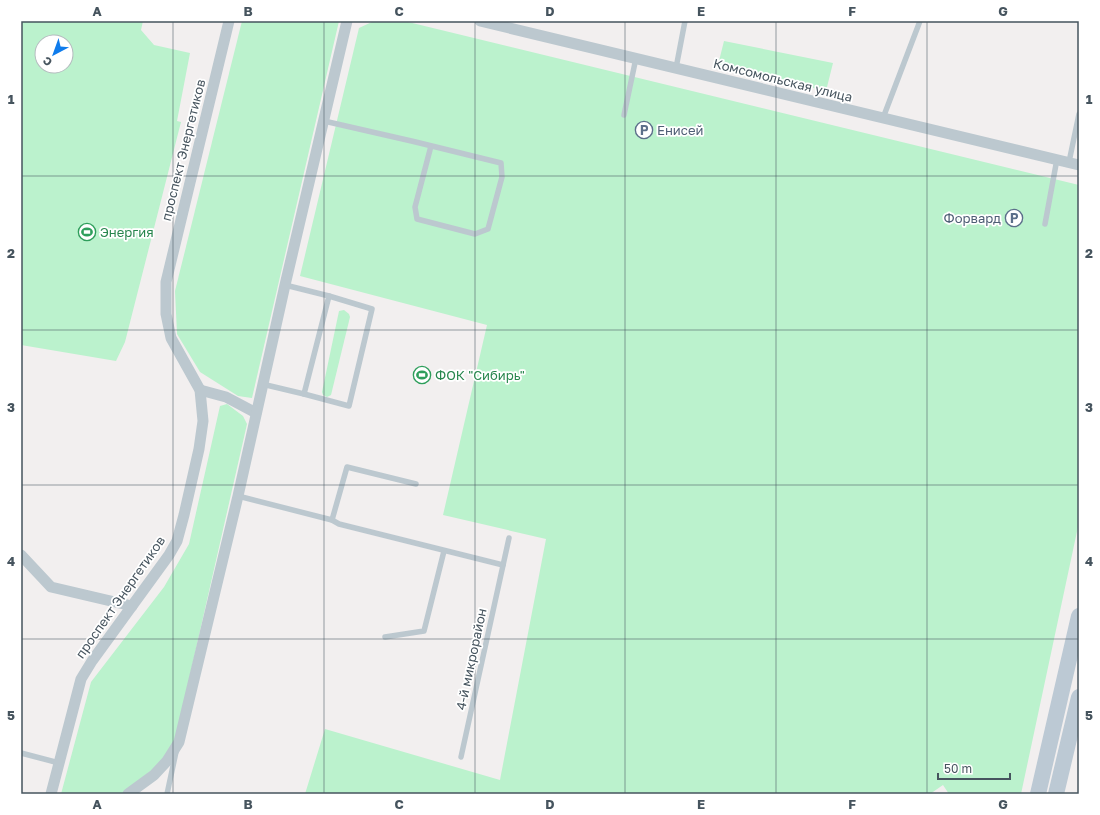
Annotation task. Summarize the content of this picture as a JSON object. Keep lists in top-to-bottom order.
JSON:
{
  "streets": {
    "street": ["Комсомольская улица", "проспект Энергетиков"],
    "lane": ["4-й микрорайон"]
  },
  "places": {
    "parking": ["Енисей", "Форвард"],
    "sports": ["Энергия", "ФОК \"Сибирь\""]
  },
  "scale_bar": "50 m",
  "north": "bottom left",
  "grid": {
    "columns": [
      "A",
      "B",
      "C",
      "D",
      "E",
      "F",
      "G"
    ],
    "rows": [
      "1",
      "2",
      "3",
      "4",
      "5"
    ]
  }
}
